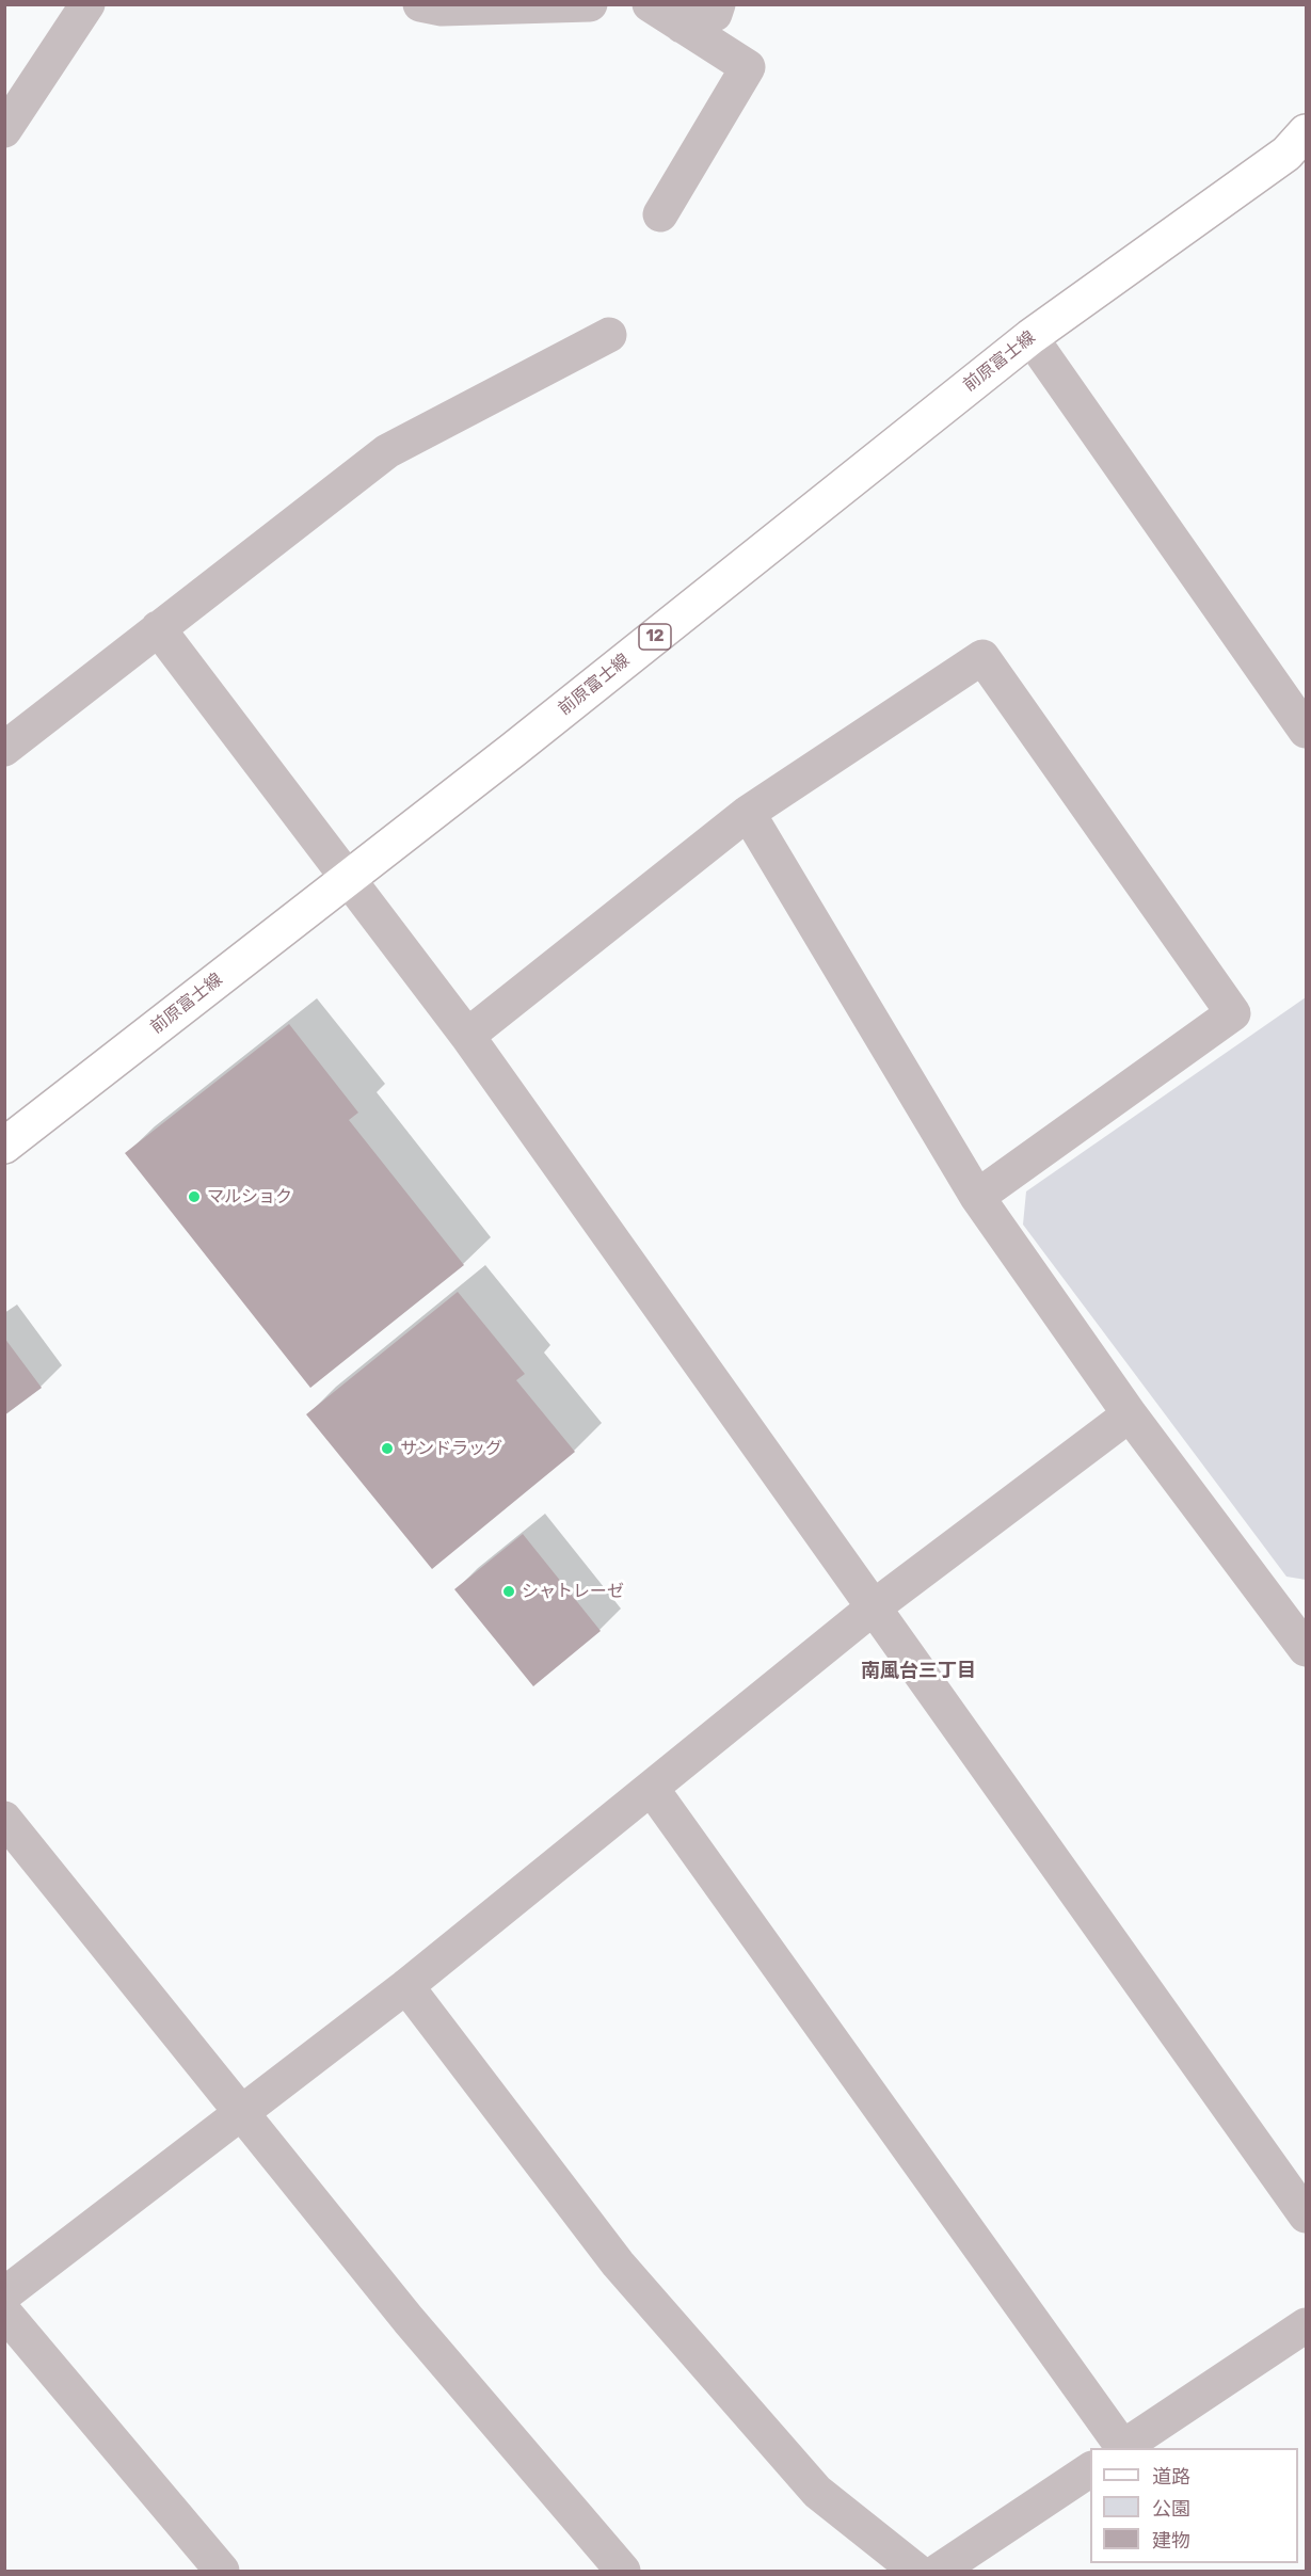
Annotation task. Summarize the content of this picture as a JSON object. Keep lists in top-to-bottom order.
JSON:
{
  "streets": {
    "main road": ["前原富士線", "12"]
  },
  "districts": ["南風台三丁目"],
  "places": ["マルショク", "サンドラッグ", "シャトレーゼ"],
  "legend": ["道路", "公園", "建物"]
}
